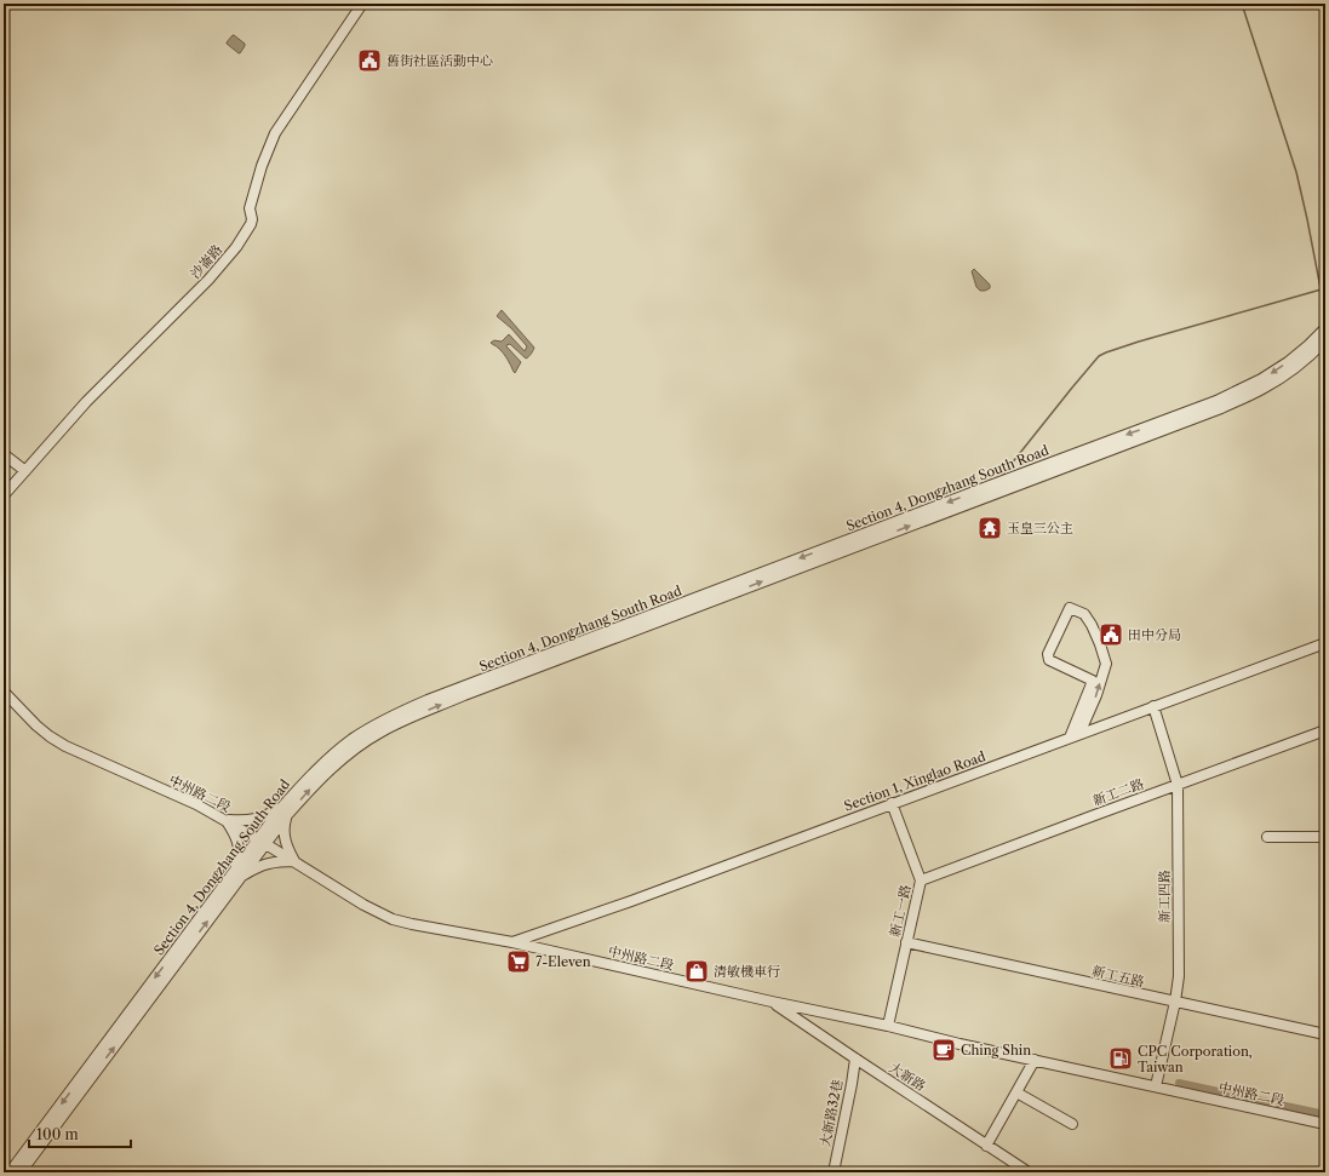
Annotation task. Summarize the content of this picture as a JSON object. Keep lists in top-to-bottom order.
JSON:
{
  "streets": {
    "street": [
      "沙崙路",
      "Section 4, Dongzhang South Road",
      "Section 1, Xinglao Road",
      "新工二路",
      "中州路二段",
      "新工四路",
      "新工一路",
      "新工五路",
      "大新路",
      "大新路32巷"
    ]
  },
  "crossings": [
    ["Section 4, Dongzhang South Road", "中州路二段"],
    ["Section 1, Xinglao Road", "中州路二段"],
    ["Section 1, Xinglao Road", "新工四路"],
    ["Section 1, Xinglao Road", "新工一路"],
    ["新工二路", "新工四路"],
    ["新工二路", "新工一路"],
    ["中州路二段", "新工四路"],
    ["中州路二段", "新工一路"],
    ["中州路二段", "大新路"],
    ["新工四路", "新工五路"],
    ["新工一路", "新工五路"],
    ["大新路", "大新路32巷"]
  ],
  "places": {
    "public building": ["舊街社區活動中心", "田中分局"],
    "temple": ["玉皇三公主"],
    "supermarket": ["7-Eleven"],
    "shop": ["清敏機車行"],
    "cafe": ["Ching Shin"],
    "fuel station": ["CPC Corporation, Taiwan"]
  },
  "scale_bar": "100 m"
}
